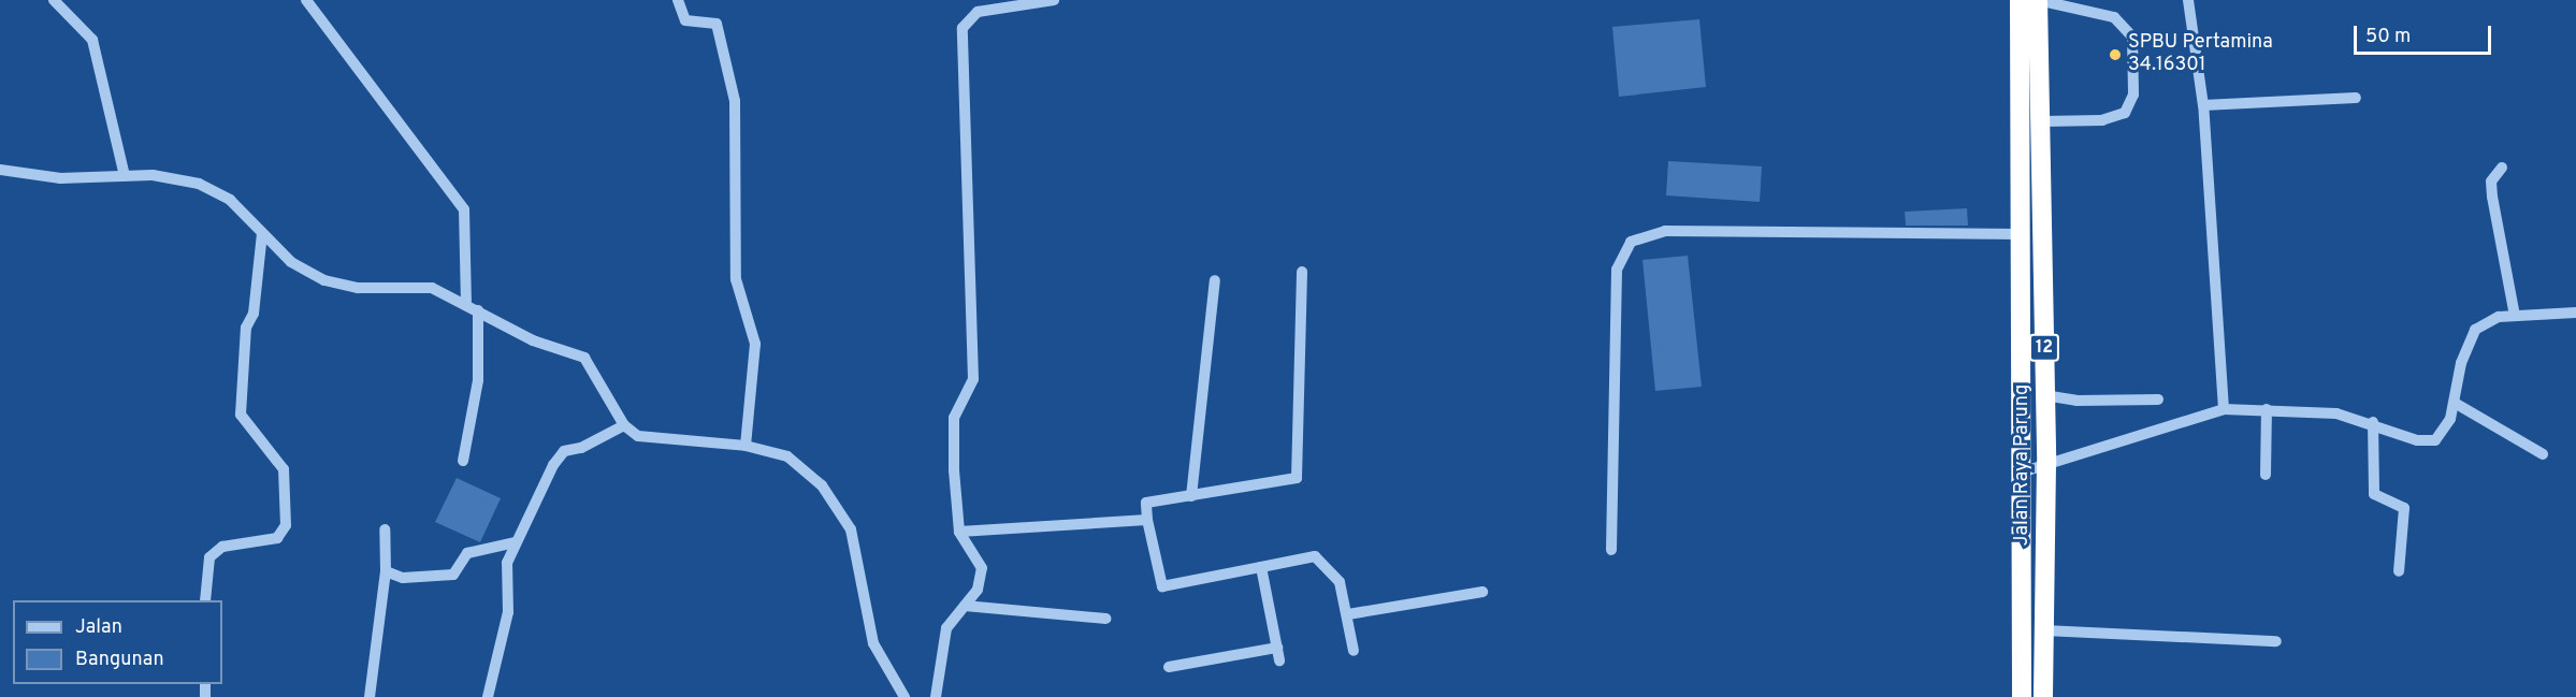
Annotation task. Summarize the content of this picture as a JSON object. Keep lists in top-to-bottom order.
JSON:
{
  "streets": {
    "highway": ["12", "Jalan Raya Parung"]
  },
  "places": ["SPBU Pertamina 34.16301"],
  "legend": ["Jalan", "Bangunan"],
  "scale_bar": "50 m"
}
